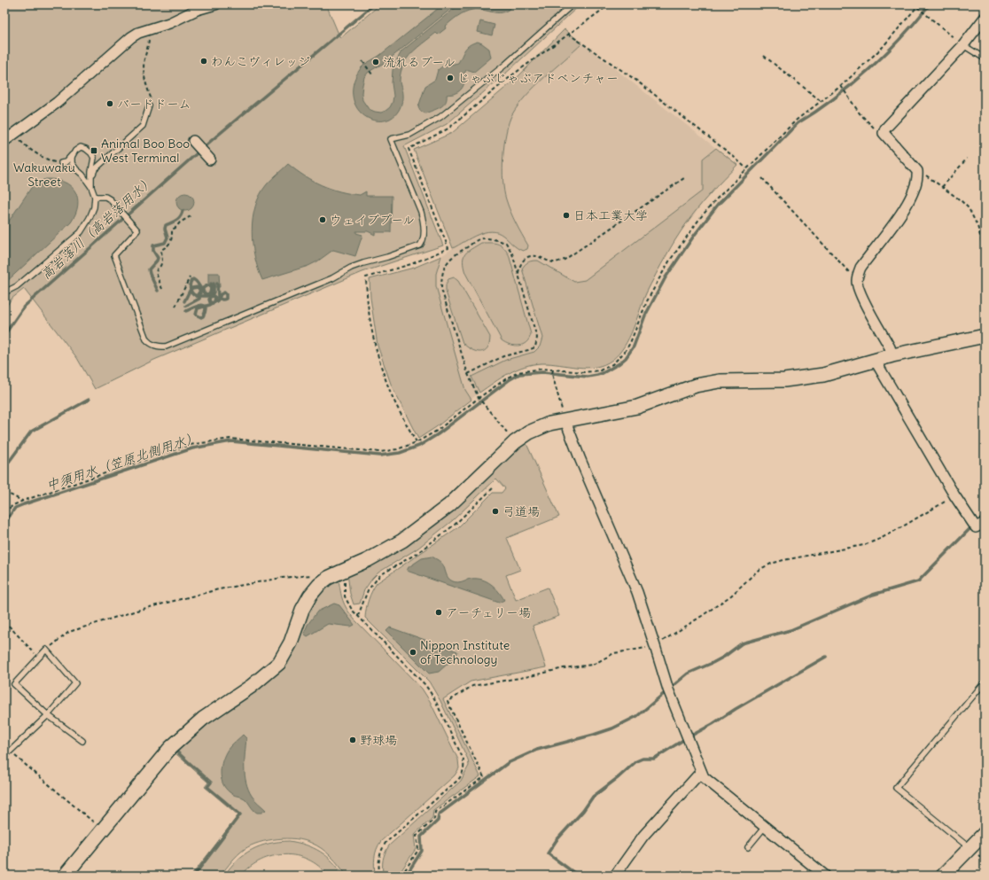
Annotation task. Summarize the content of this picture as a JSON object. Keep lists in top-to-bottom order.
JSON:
{
  "water": ["高岩落川（高岩落用水）", "中須用水（笠原北側用水）"],
  "parks": ["Wakuwaku Street"],
  "places": {
    "other": [
      "わんこヴィレッジ",
      "流れるプール",
      "じゃぶじゃぶアドベンチャー",
      "バードドーム",
      "日本工業大学",
      "ウェイブプール",
      "弓道場",
      "アーチェリー場",
      "Nippon Institute of Technology",
      "野球場"
    ],
    "transit": ["Animal Boo Boo West Terminal"]
  }
}
